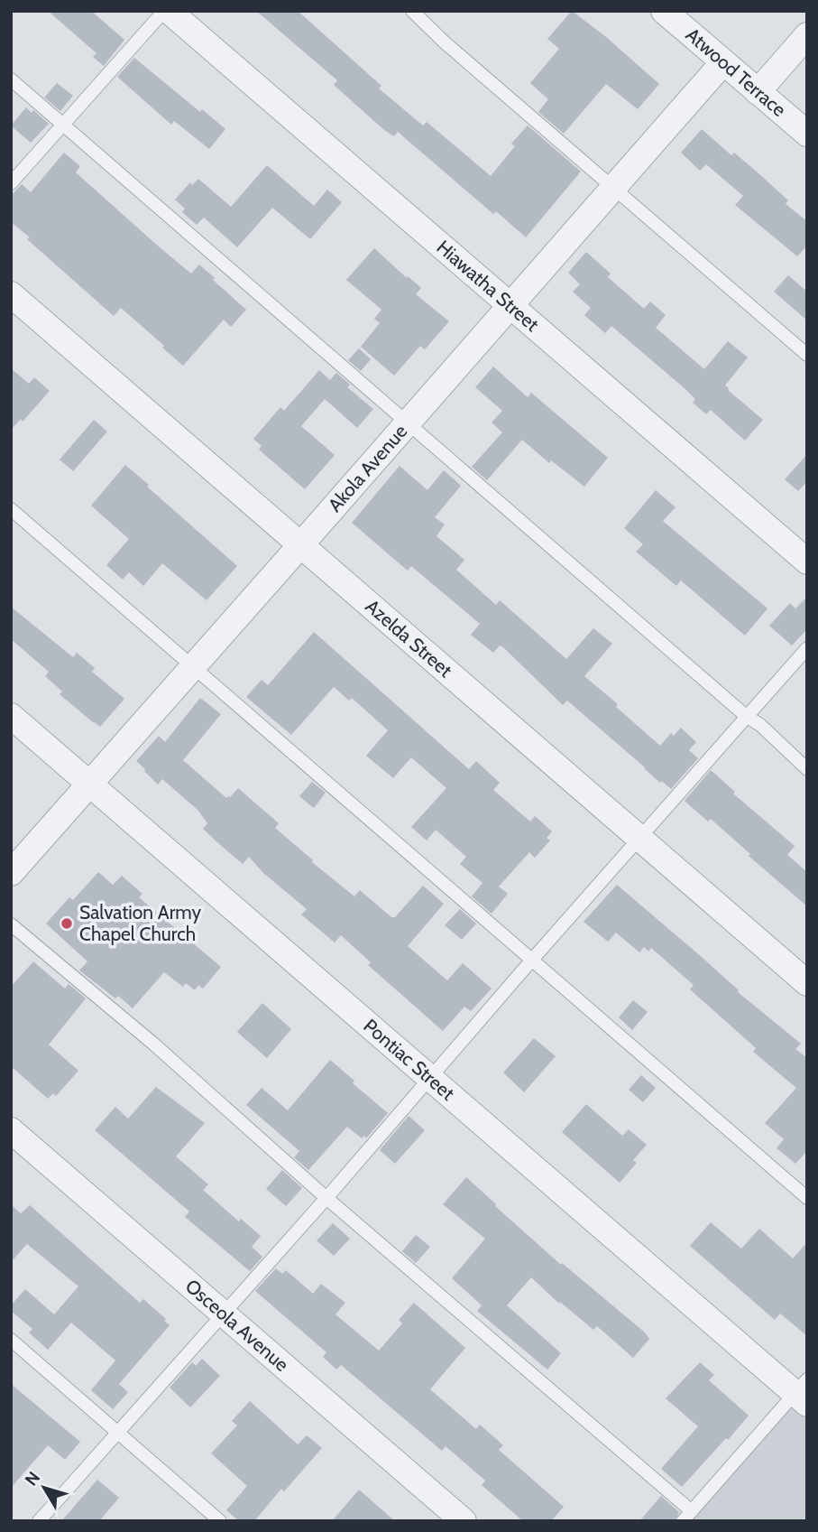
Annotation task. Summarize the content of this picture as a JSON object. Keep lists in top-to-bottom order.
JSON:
{
  "streets": {
    "street": [
      "Atwood Terrace",
      "Hiawatha Street",
      "Akola Avenue",
      "Azelda Street",
      "Pontiac Street",
      "Osceola Avenue"
    ]
  },
  "crossings": [
    ["Atwood Terrace", "Akola Avenue"],
    ["Hiawatha Street", "Akola Avenue"],
    ["Akola Avenue", "Azelda Street"],
    ["Akola Avenue", "Pontiac Street"]
  ],
  "places": ["Salvation Army Chapel Church"],
  "north": "top left"
}
